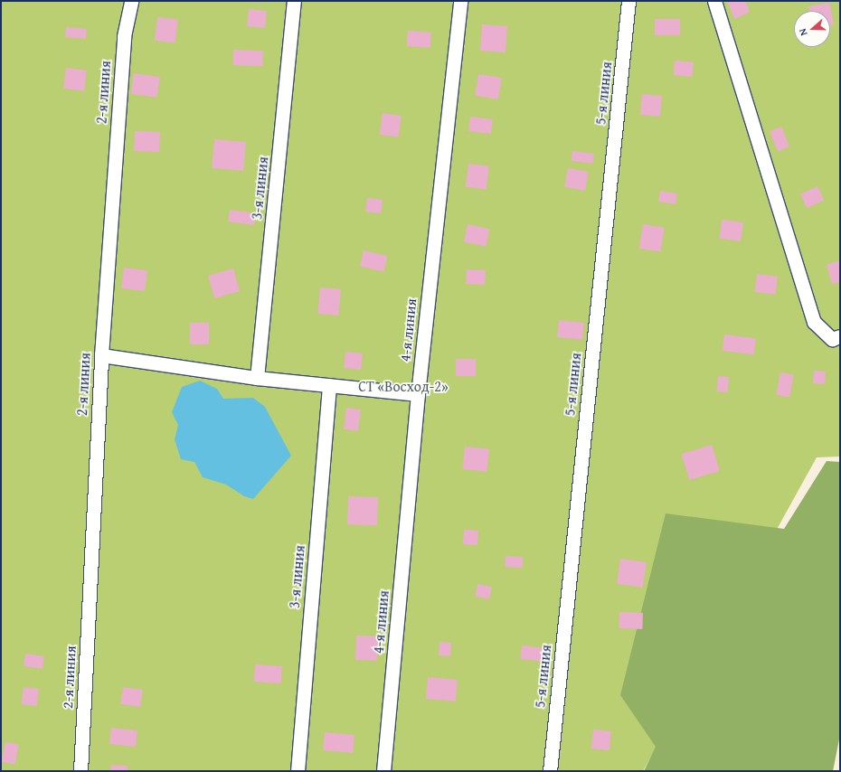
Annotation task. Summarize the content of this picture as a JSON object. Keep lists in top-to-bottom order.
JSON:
{
  "streets": {
    "street": [
      "2-я линия",
      "5-я линия",
      "3-я линия",
      "4-я линия"
    ]
  },
  "parks": ["СТ «Восход-2»"],
  "north": "left"
}
